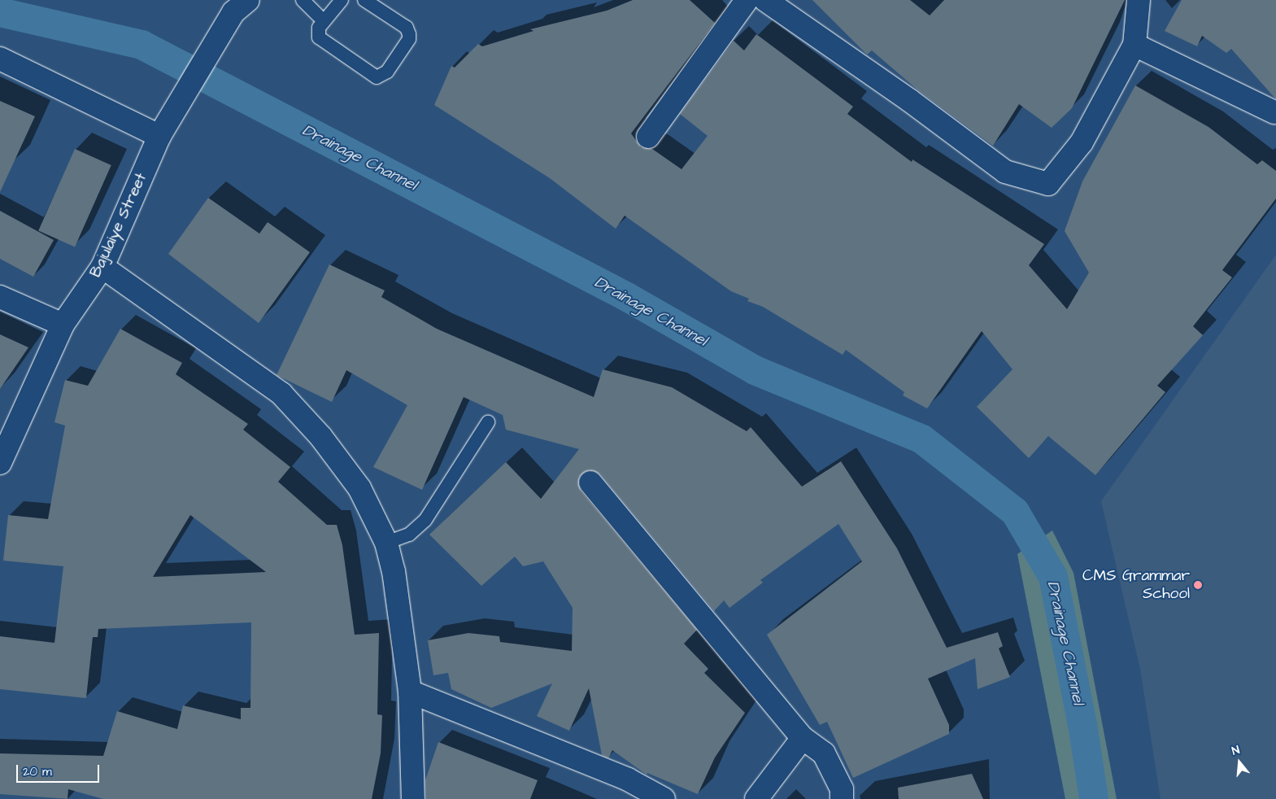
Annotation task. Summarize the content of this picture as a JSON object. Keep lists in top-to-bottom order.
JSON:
{
  "streets": {
    "street": ["Bajulaiye Street"]
  },
  "water": ["Drainage Channel"],
  "places": ["CMS Grammar School"],
  "scale_bar": "20 m",
  "north": "top"
}
